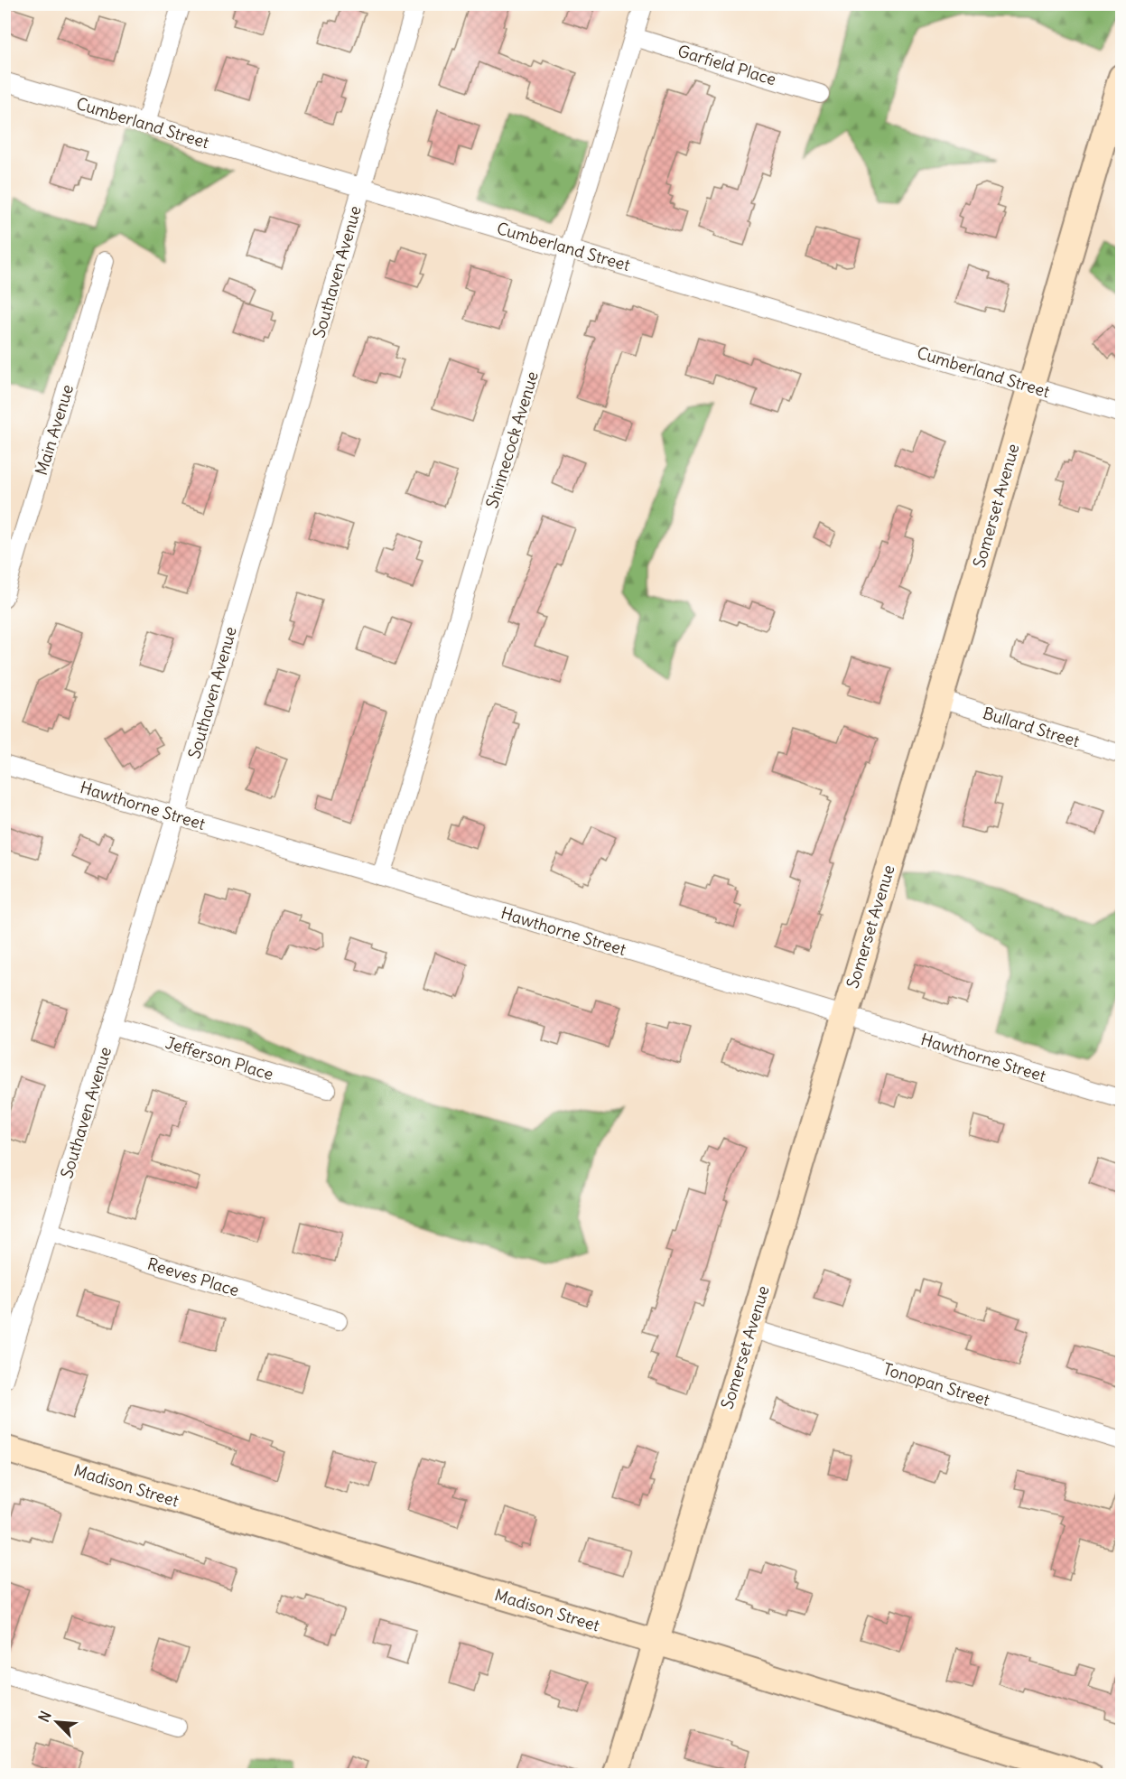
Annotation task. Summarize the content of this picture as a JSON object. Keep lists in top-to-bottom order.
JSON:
{
  "streets": {
    "street": [
      "Garfield Place",
      "Cumberland Street",
      "Southaven Avenue",
      "Main Avenue",
      "Shinnecock Avenue",
      "Somerset Avenue",
      "Bullard Street",
      "Hawthorne Street",
      "Jefferson Place",
      "Reeves Place",
      "Tonopan Street",
      "Madison Street"
    ]
  },
  "crossings": [
    ["Garfield Place", "Shinnecock Avenue"],
    ["Cumberland Street", "Southaven Avenue"],
    ["Cumberland Street", "Shinnecock Avenue"],
    ["Cumberland Street", "Somerset Avenue"],
    ["Southaven Avenue", "Hawthorne Street"],
    ["Southaven Avenue", "Jefferson Place"],
    ["Southaven Avenue", "Reeves Place"],
    ["Shinnecock Avenue", "Hawthorne Street"],
    ["Somerset Avenue", "Bullard Street"],
    ["Somerset Avenue", "Hawthorne Street"],
    ["Somerset Avenue", "Tonopan Street"],
    ["Somerset Avenue", "Madison Street"]
  ],
  "north": "top left"
}
